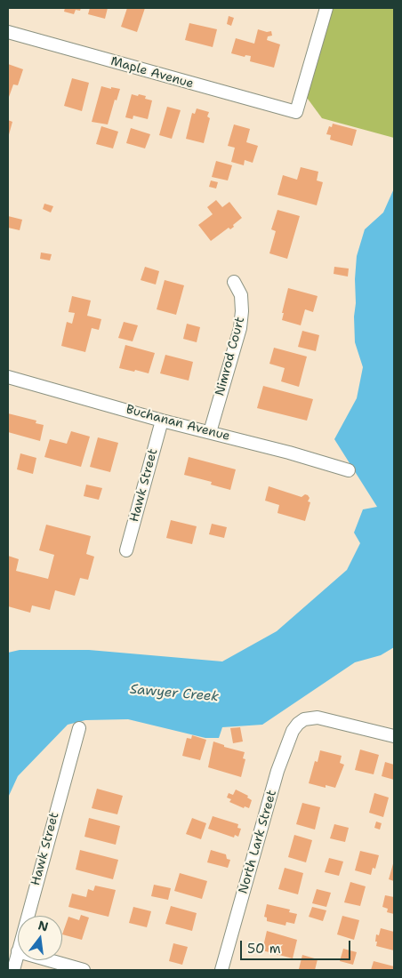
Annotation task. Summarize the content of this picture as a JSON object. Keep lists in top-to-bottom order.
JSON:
{
  "streets": {
    "street": [
      "Maple Avenue",
      "Nimrod Court",
      "Buchanan Avenue",
      "Hawk Street",
      "North Lark Street"
    ]
  },
  "crossings": [
    ["Nimrod Court", "Buchanan Avenue"],
    ["Buchanan Avenue", "Hawk Street"]
  ],
  "water": ["Sawyer Creek"],
  "scale_bar": "50 m",
  "north": "top"
}
